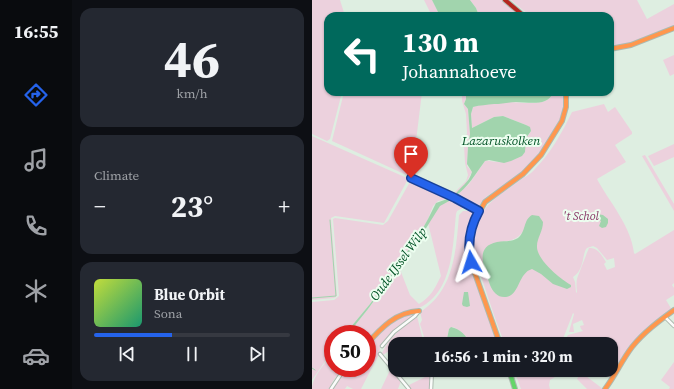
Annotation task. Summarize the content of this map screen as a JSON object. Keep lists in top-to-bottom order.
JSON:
{
  "water": ["Lazaruskolken", "Oude IJssel Wilp"],
  "parks": ["'t Schol"],
  "page": {
    "tabs": "16:55",
    "tile": [
      ["46", "km/h"],
      "Climate"
    ],
    "turn": ["130 m", "Johannahoeve"],
    "heat": ["−", "23°", "+"],
    "song": ["Blue Orbit", "Sona"],
    "limit": "50",
    "trip": "16:56 · 1 min · 320 m"
  }
}
